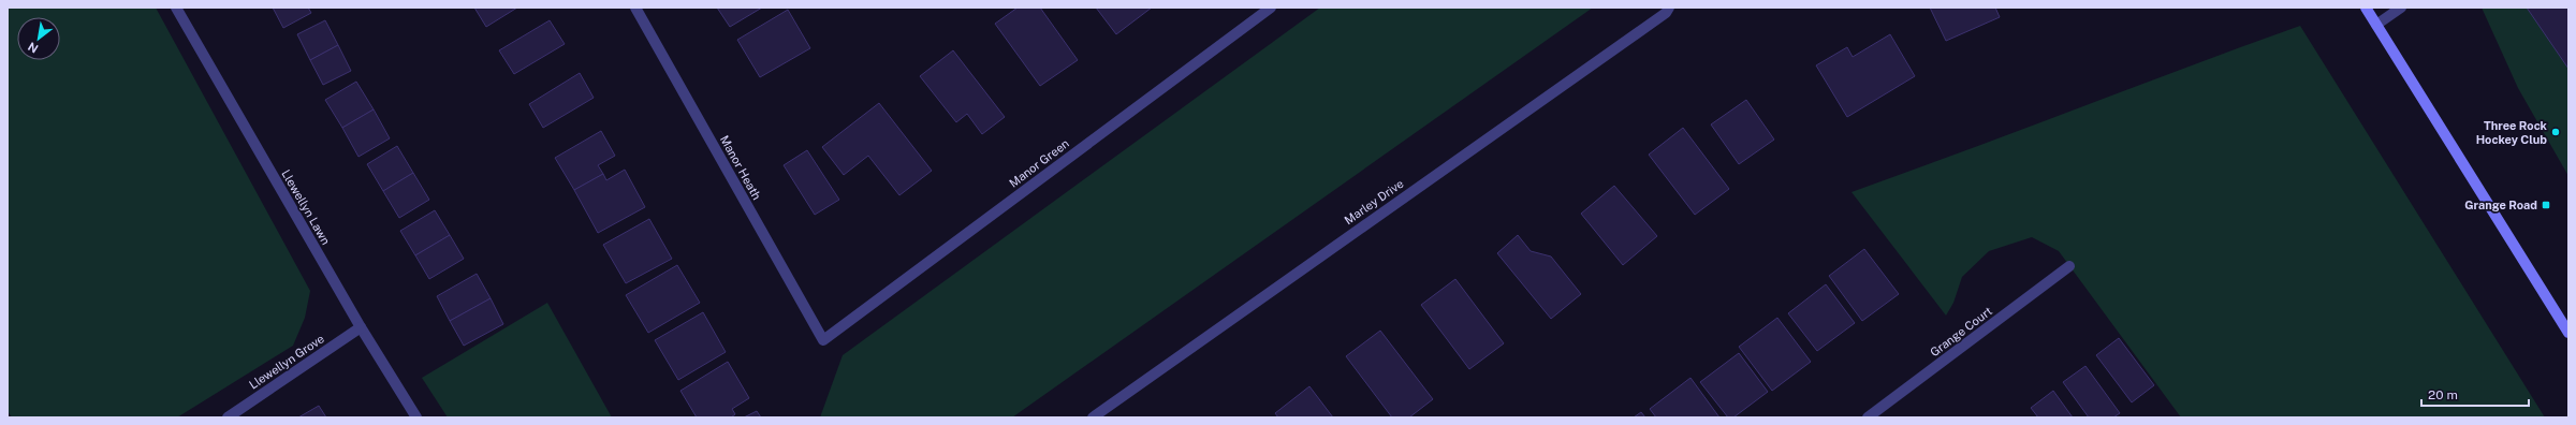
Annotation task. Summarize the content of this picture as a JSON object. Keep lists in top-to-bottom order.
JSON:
{
  "streets": {
    "street": [
      "Manor Green",
      "Manor Heath",
      "Marley Drive",
      "Llewellyn Lawn",
      "Grange Court",
      "Llewellyn Grove"
    ]
  },
  "crossings": [
    ["Manor Green", "Manor Heath"],
    ["Llewellyn Lawn", "Llewellyn Grove"]
  ],
  "places": {
    "other": ["Three Rock Hockey Club"],
    "transit": ["Grange Road"]
  },
  "scale_bar": "20 m",
  "north": "bottom left"
}
